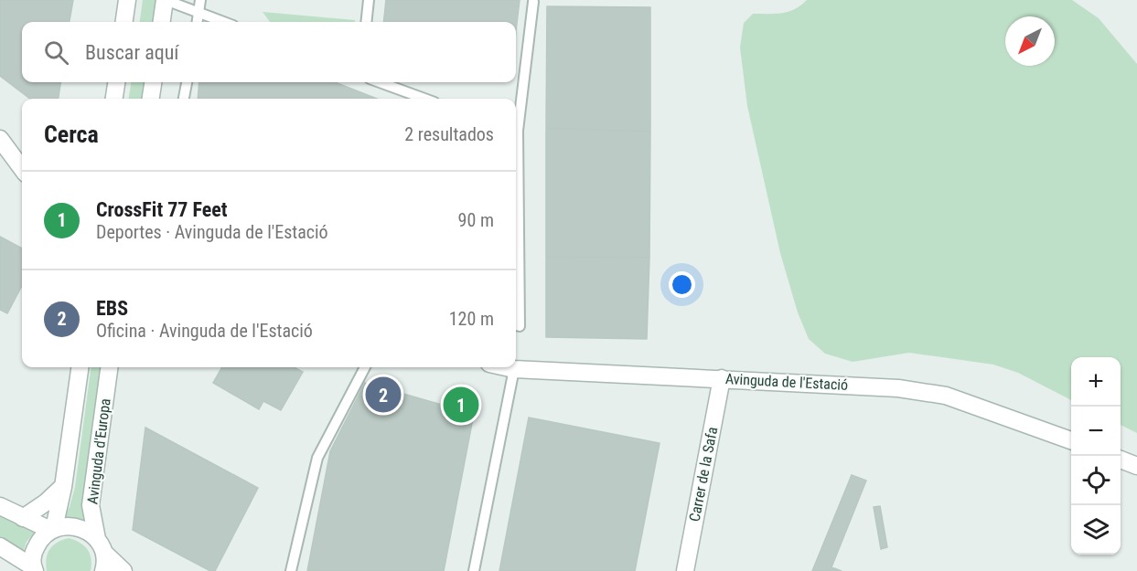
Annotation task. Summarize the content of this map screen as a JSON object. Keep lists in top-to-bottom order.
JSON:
{
  "streets": {
    "street": ["Avinguda de l'Estació", "Avinguda d'Europa", "Carrer de la Safa"]
  },
  "crossings": [
    ["Avinguda de l'Estació", "Carrer de la Safa"]
  ],
  "north": "bottom left",
  "page": {
    "search": "Buscar aquí",
    "heading": ["Cerca", "2 resultados"],
    "list": [
      {
        "mark": "1",
        "name": "CrossFit 77 Feet",
        "note": "Deportes · Avinguda de l'Estació",
        "value": "90 m"
      },
      {
        "mark": "2",
        "name": "EBS",
        "note": "Oficina · Avinguda de l'Estació",
        "value": "120 m"
      }
    ],
    "map_buttons": ["+", "−"],
    "pins": ["2", "1"]
  }
}
